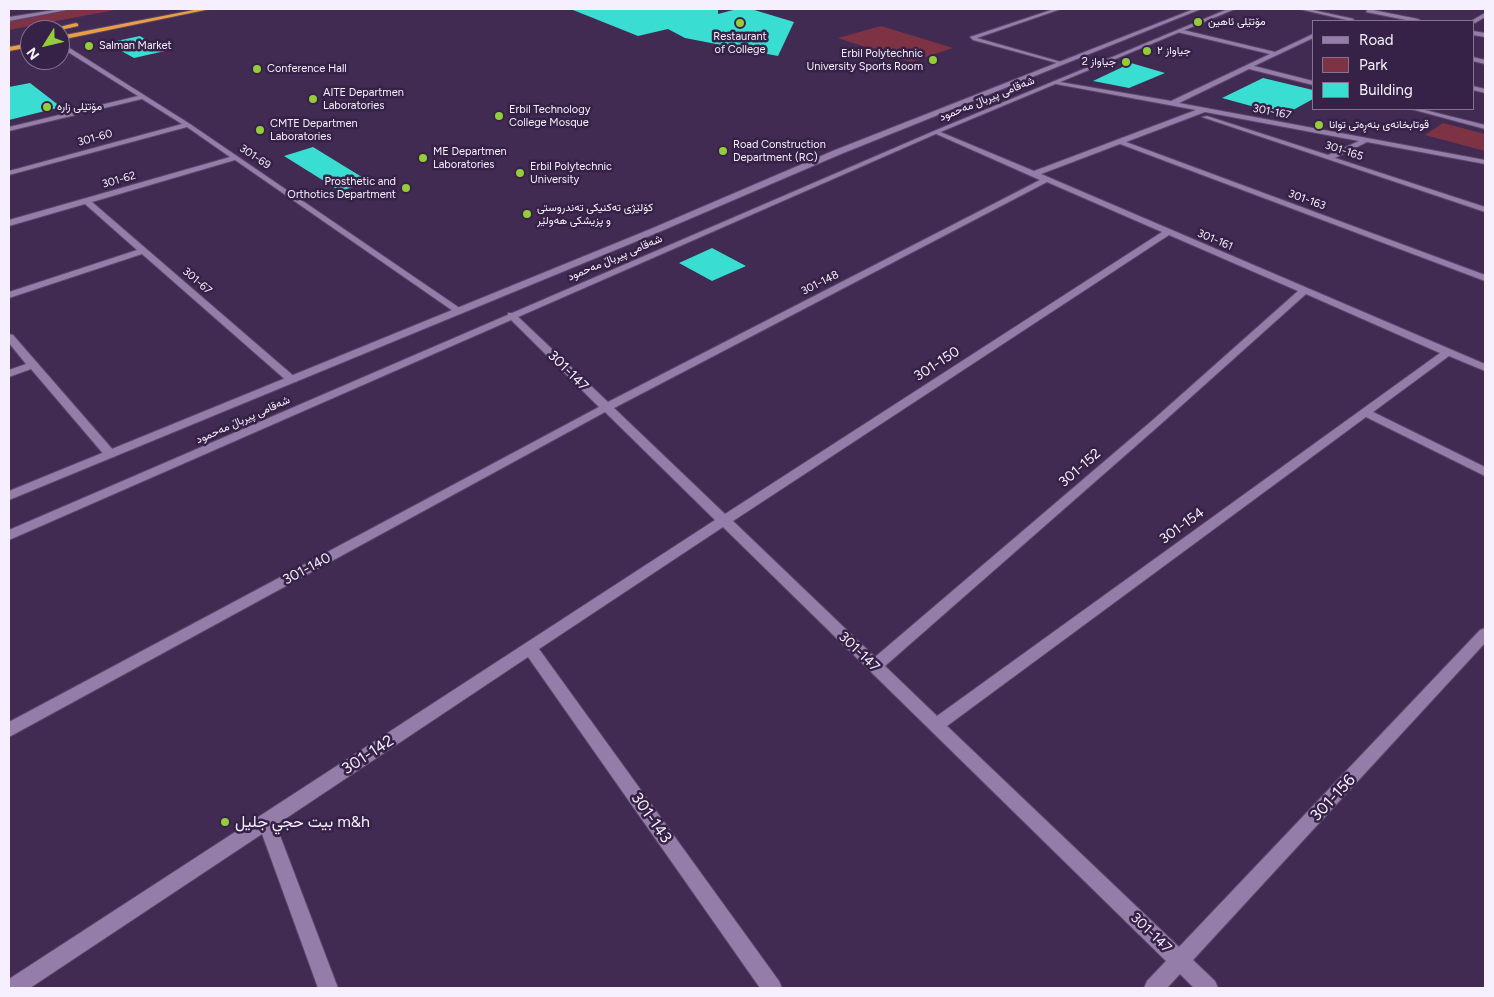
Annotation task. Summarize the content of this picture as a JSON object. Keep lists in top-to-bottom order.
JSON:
{
  "streets": {
    "street": [
      "شەقامی پیرباڵ مەحمود",
      "301-167",
      "301-60",
      "301-165",
      "301-69",
      "301-62",
      "301-163",
      "301-161",
      "301-67",
      "301-148",
      "301-150",
      "301-147",
      "301-152",
      "301-154",
      "301-140",
      "301-142",
      "301-156",
      "301-143"
    ]
  },
  "crossings": [
    ["شەقامی پیرباڵ مەحمود", "301-167"],
    ["شەقامی پیرباڵ مەحمود", "301-69"],
    ["شەقامی پیرباڵ مەحمود", "301-161"],
    ["شەقامی پیرباڵ مەحمود", "301-67"],
    ["شەقامی پیرباڵ مەحمود", "301-147"],
    ["301-167", "301-165"],
    ["301-60", "301-69"],
    ["301-69", "301-62"],
    ["301-62", "301-67"],
    ["301-161", "301-148"],
    ["301-161", "301-150"],
    ["301-161", "301-152"],
    ["301-161", "301-154"],
    ["301-148", "301-147"],
    ["301-148", "301-140"],
    ["301-150", "301-147"],
    ["301-150", "301-142"],
    ["301-147", "301-152"],
    ["301-147", "301-154"],
    ["301-147", "301-140"],
    ["301-147", "301-142"],
    ["301-147", "301-156"],
    ["301-142", "301-143"]
  ],
  "places": [
    "مۆتێلی ئاهین",
    "Restaurant of College",
    "Salman Market",
    "جیاواز ٢",
    "Erbil Polytechnic University Sports Room",
    "جیاواز 2",
    "Conference Hall",
    "AITE Departmen Laboratories",
    "مۆتێلی زارە",
    "Erbil Technology College Mosque",
    "قوتابخانەی بنەڕەتی توانا",
    "CMTE Departmen Laboratories",
    "Road Construction Department (RC)",
    "ME Departmen Laboratories",
    "Erbil Polytechnic University",
    "Prosthetic and Orthotics Department",
    "کۆلێژی تەکنیکی تەندروستی و پزیشکی هەولێر",
    "بيت حجي جليل m&h"
  ],
  "legend": ["Road", "Park", "Building"],
  "north": "bottom left"
}
